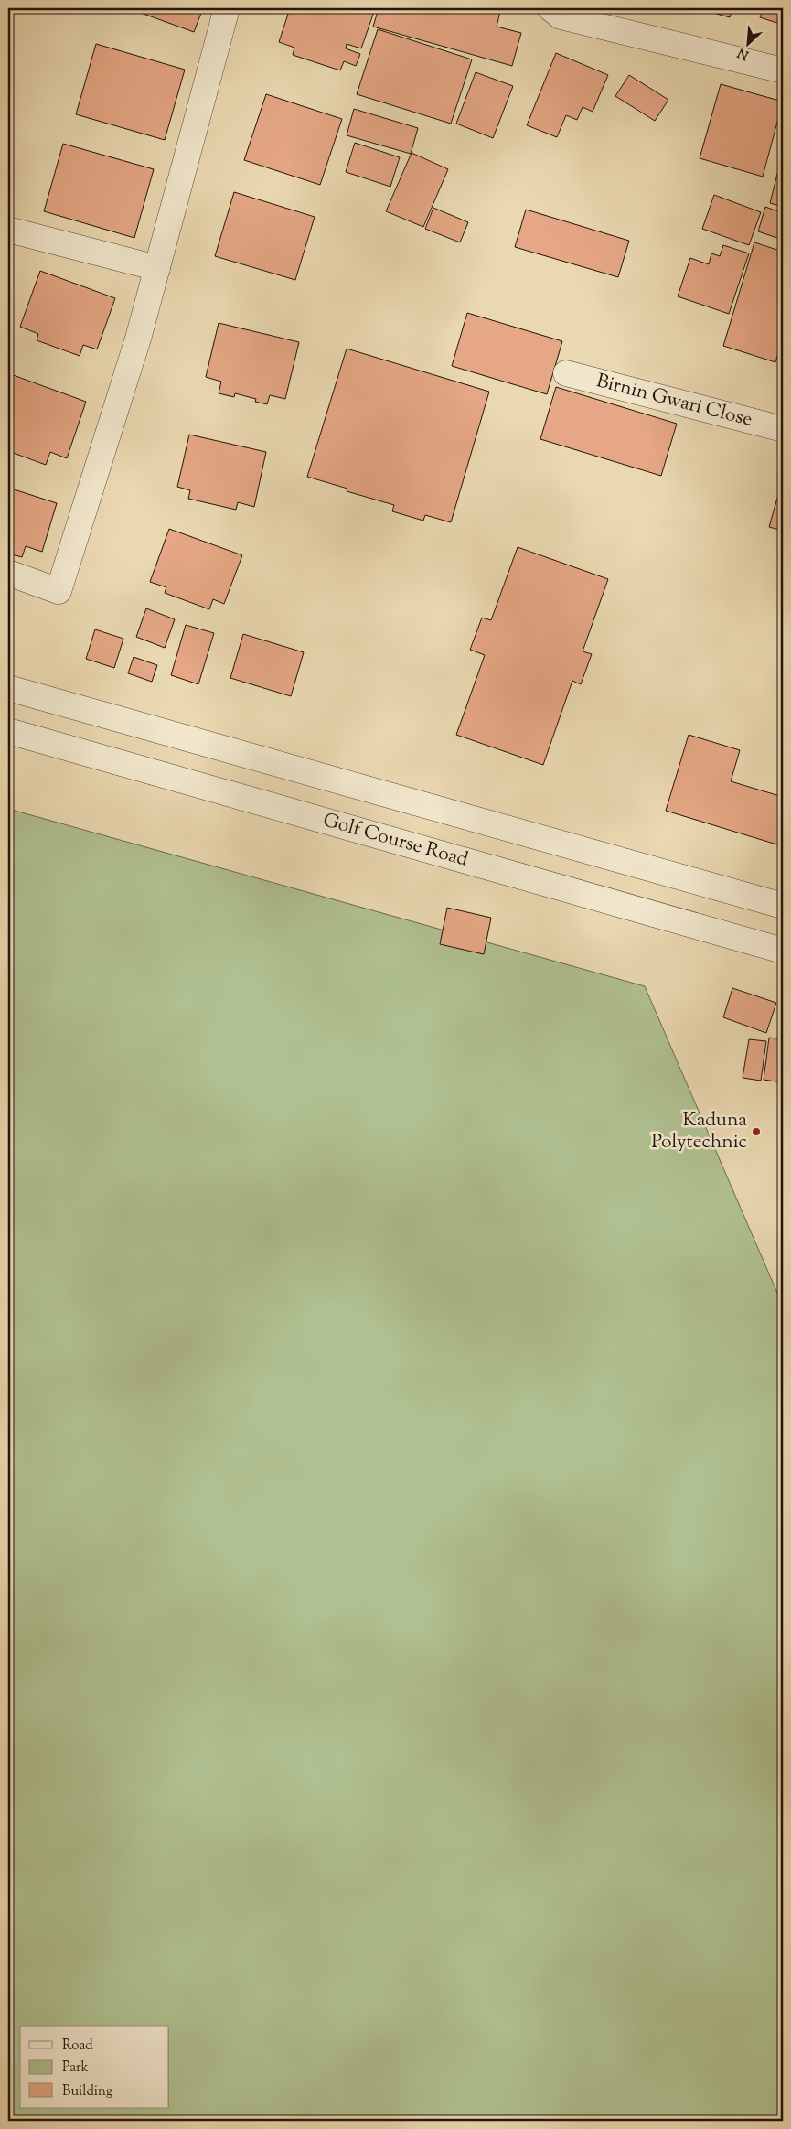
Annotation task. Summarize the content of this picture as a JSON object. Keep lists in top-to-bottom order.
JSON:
{
  "streets": {
    "street": ["Birnin Gwari Close", "Golf Course Road"]
  },
  "places": ["Kaduna Polytechnic"],
  "legend": ["Road", "Park", "Building"],
  "north": "bottom left"
}
